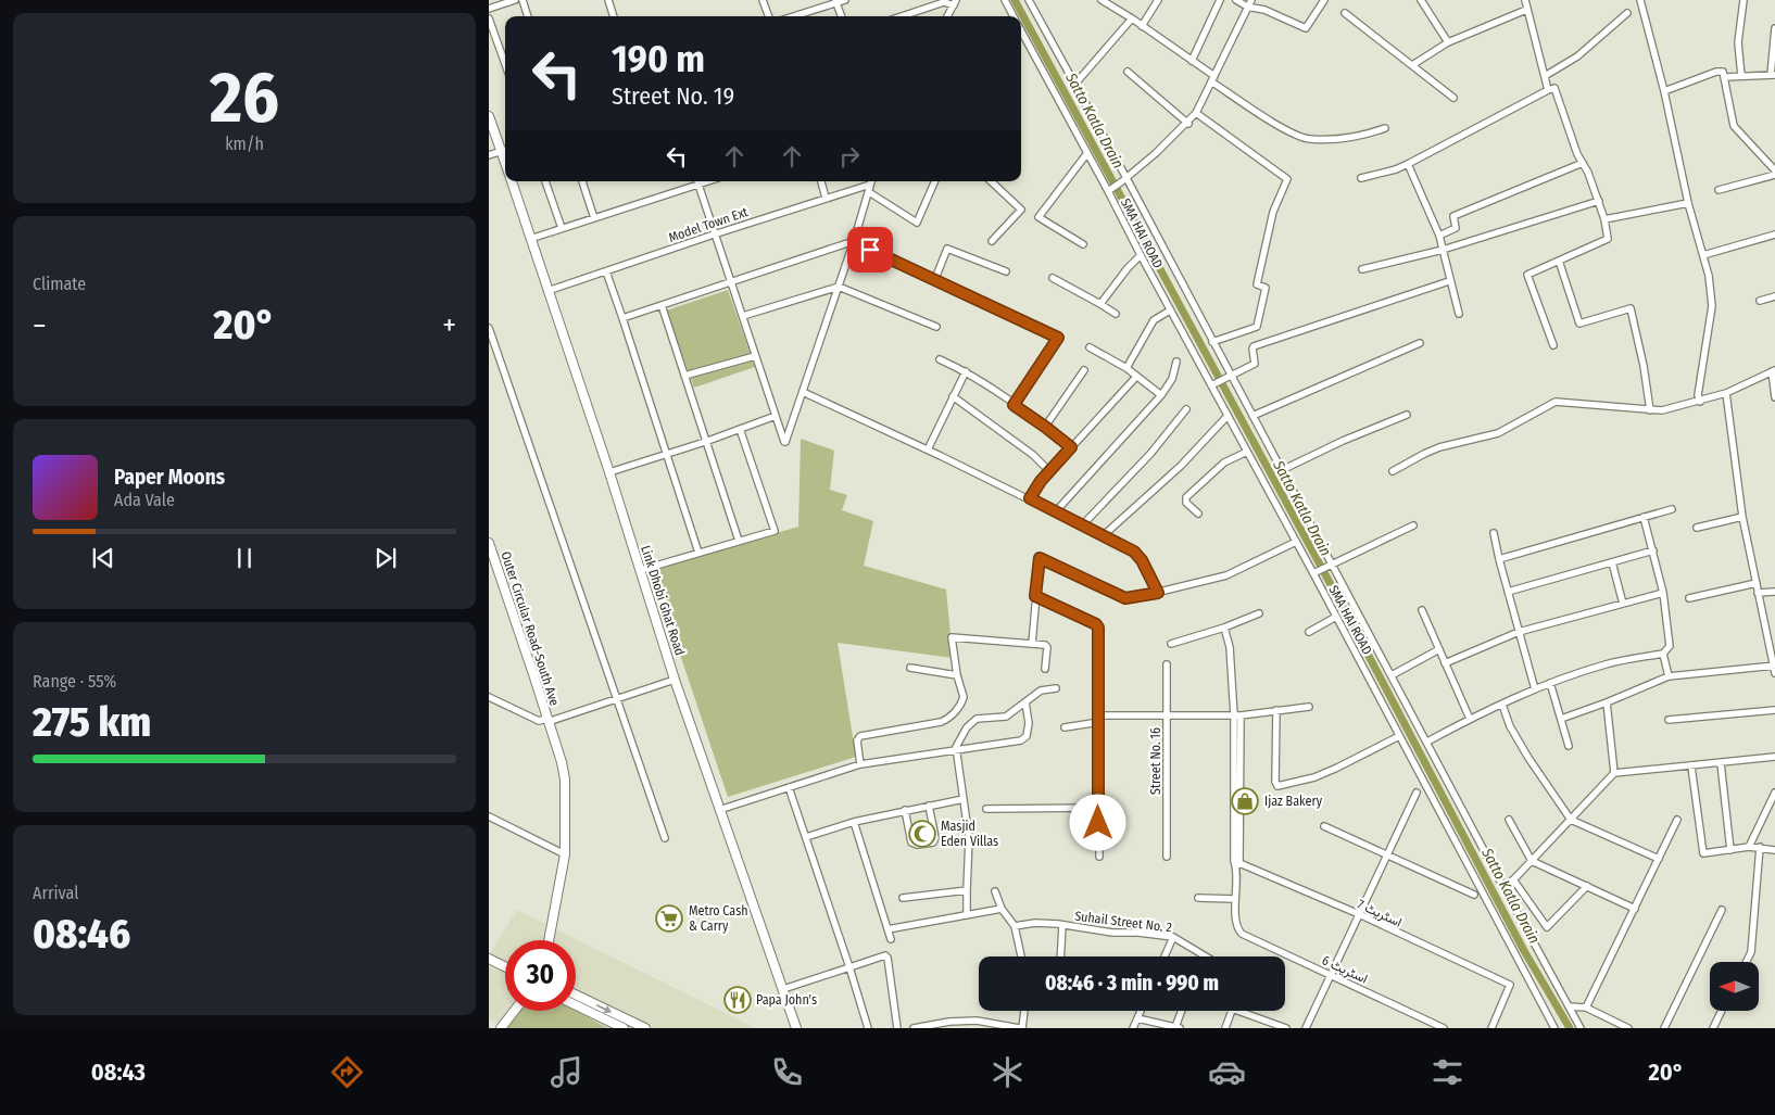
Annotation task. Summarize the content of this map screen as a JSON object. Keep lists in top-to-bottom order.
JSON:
{
  "streets": {
    "street": [
      "Model Town Ext",
      "SMA HAI ROAD",
      "Link Dhobi Ghat Road",
      "Outer Circular Road-South Ave",
      "Street No. 16",
      "اسٹریٹ 7",
      "Suhail Street No. 2",
      "اسٹریٹ 6"
    ]
  },
  "crossings": [
    ["Model Town Ext", "Link Dhobi Ghat Road"]
  ],
  "water": ["Satto Katla Drain"],
  "places": {
    "shop": ["Ijaz Bakery"],
    "mosque": ["Masjid Eden Villas"],
    "supermarket": ["Metro Cash & Carry"],
    "restaurant": ["Papa John's"]
  },
  "north": "left",
  "page": {
    "tile": [
      ["26", "km/h"],
      "Climate",
      ["Range · 55%", "275 km"],
      ["Arrival", "08:46"]
    ],
    "turn": ["190 m", "Street No. 19"],
    "heat": ["−", "20°", "+"],
    "song": ["Paper Moons", "Ada Vale"],
    "limit": "30",
    "trip": "08:46 · 3 min · 990 m",
    "tabs": ["08:43", "20°"]
  }
}
